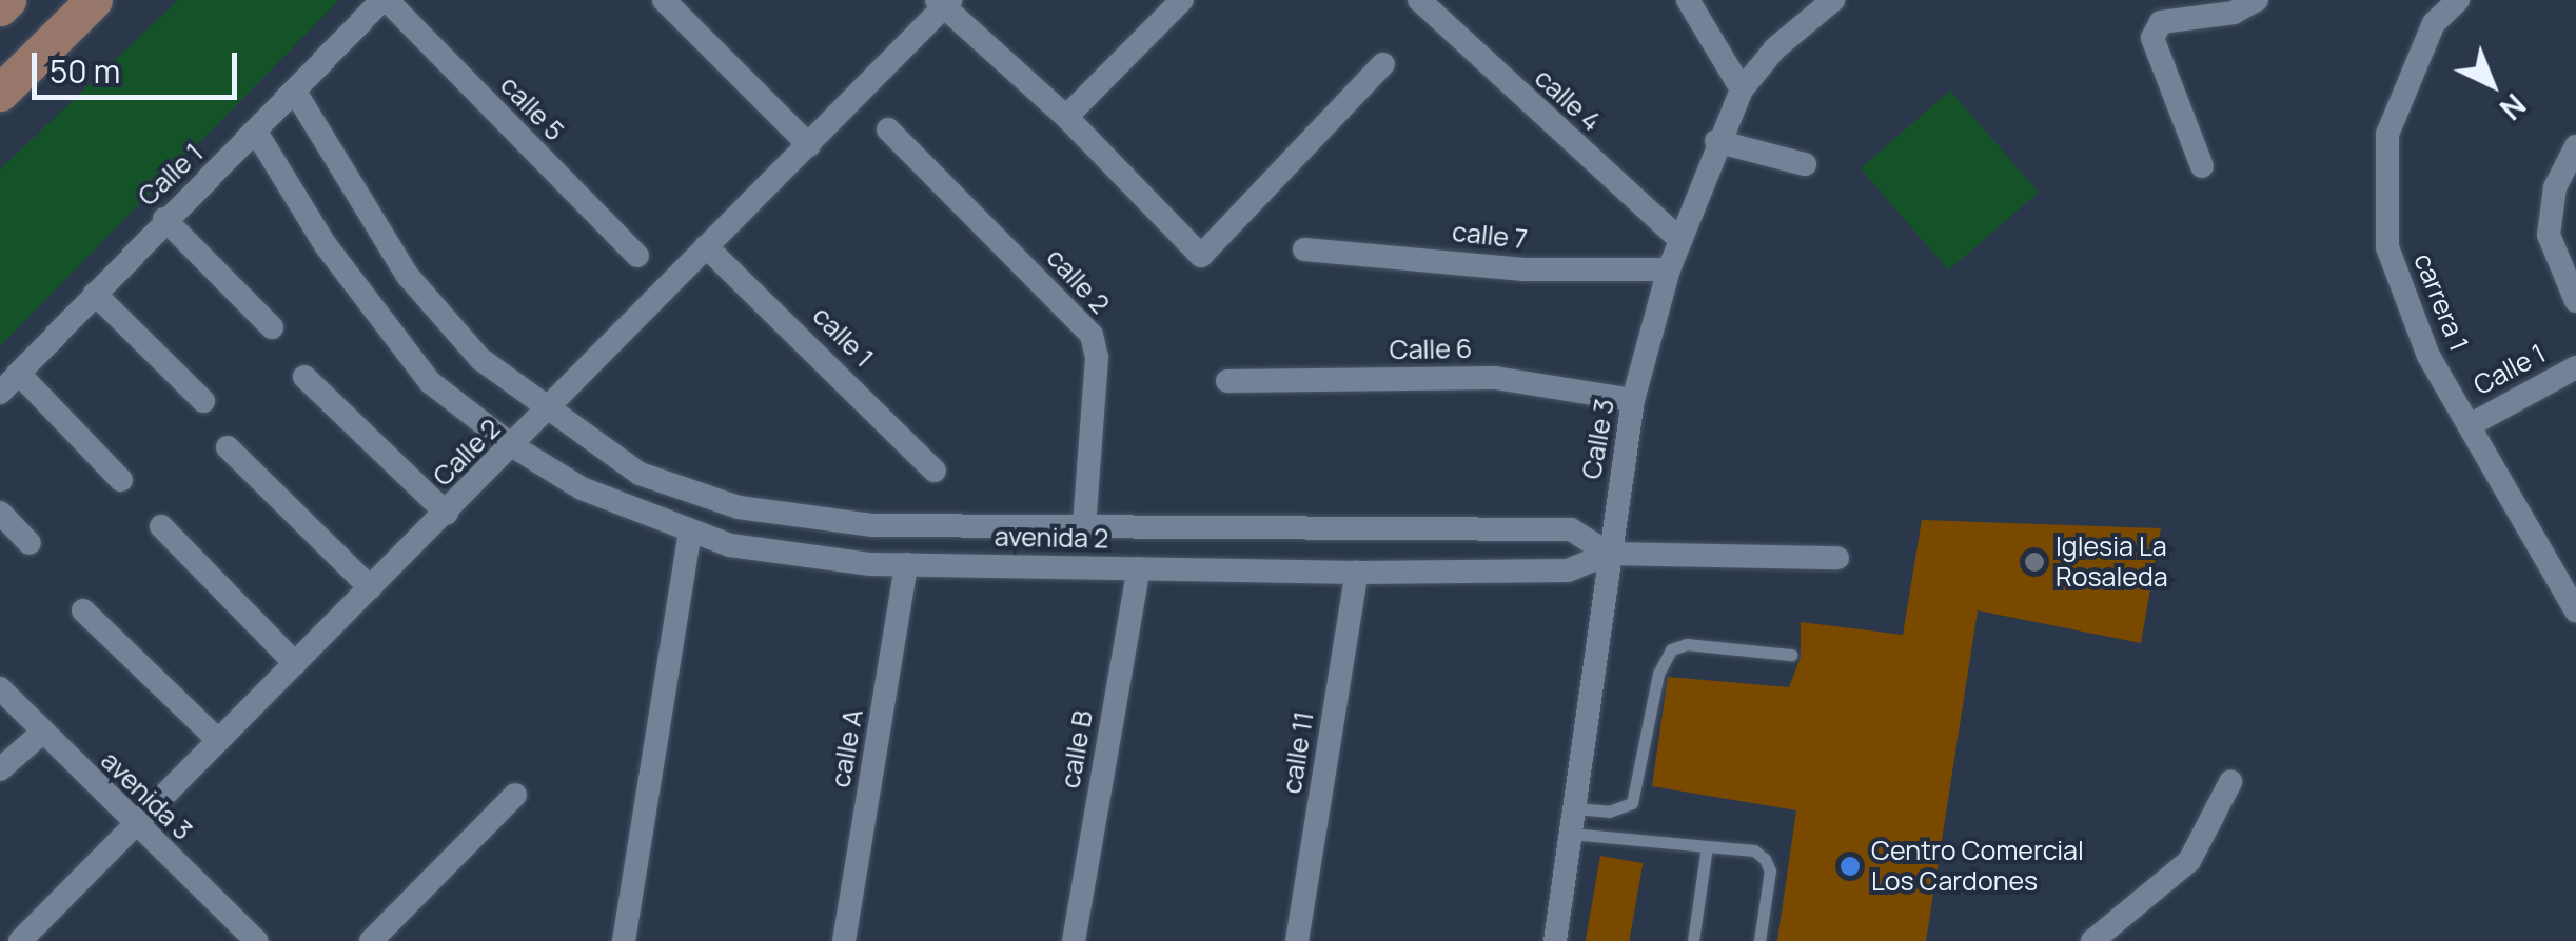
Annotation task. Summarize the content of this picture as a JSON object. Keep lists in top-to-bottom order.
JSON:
{
  "streets": {
    "street": [
      "calle 4",
      "calle 5",
      "Calle 1",
      "calle 7",
      "calle 2",
      "carrera 1",
      "calle 1",
      "Calle 6",
      "Calle 3",
      "Calle 2",
      "avenida 2",
      "calle A",
      "calle B",
      "calle 11",
      "avenida 3"
    ]
  },
  "crossings": [
    ["calle 4", "Calle 3"],
    ["calle 5", "Calle 1"],
    ["Calle 1", "carrera 1"],
    ["Calle 1", "avenida 2"],
    ["calle 7", "Calle 3"],
    ["calle 1", "Calle 2"],
    ["Calle 6", "Calle 3"],
    ["Calle 3", "avenida 2"],
    ["Calle 2", "avenida 2"],
    ["Calle 2", "avenida 3"],
    ["avenida 2", "calle A"],
    ["avenida 2", "calle B"],
    ["avenida 2", "calle 11"]
  ],
  "places": ["Iglesia La Rosaleda", "Centro Comercial Los Cardones"],
  "scale_bar": "50 m",
  "north": "bottom right"
}
